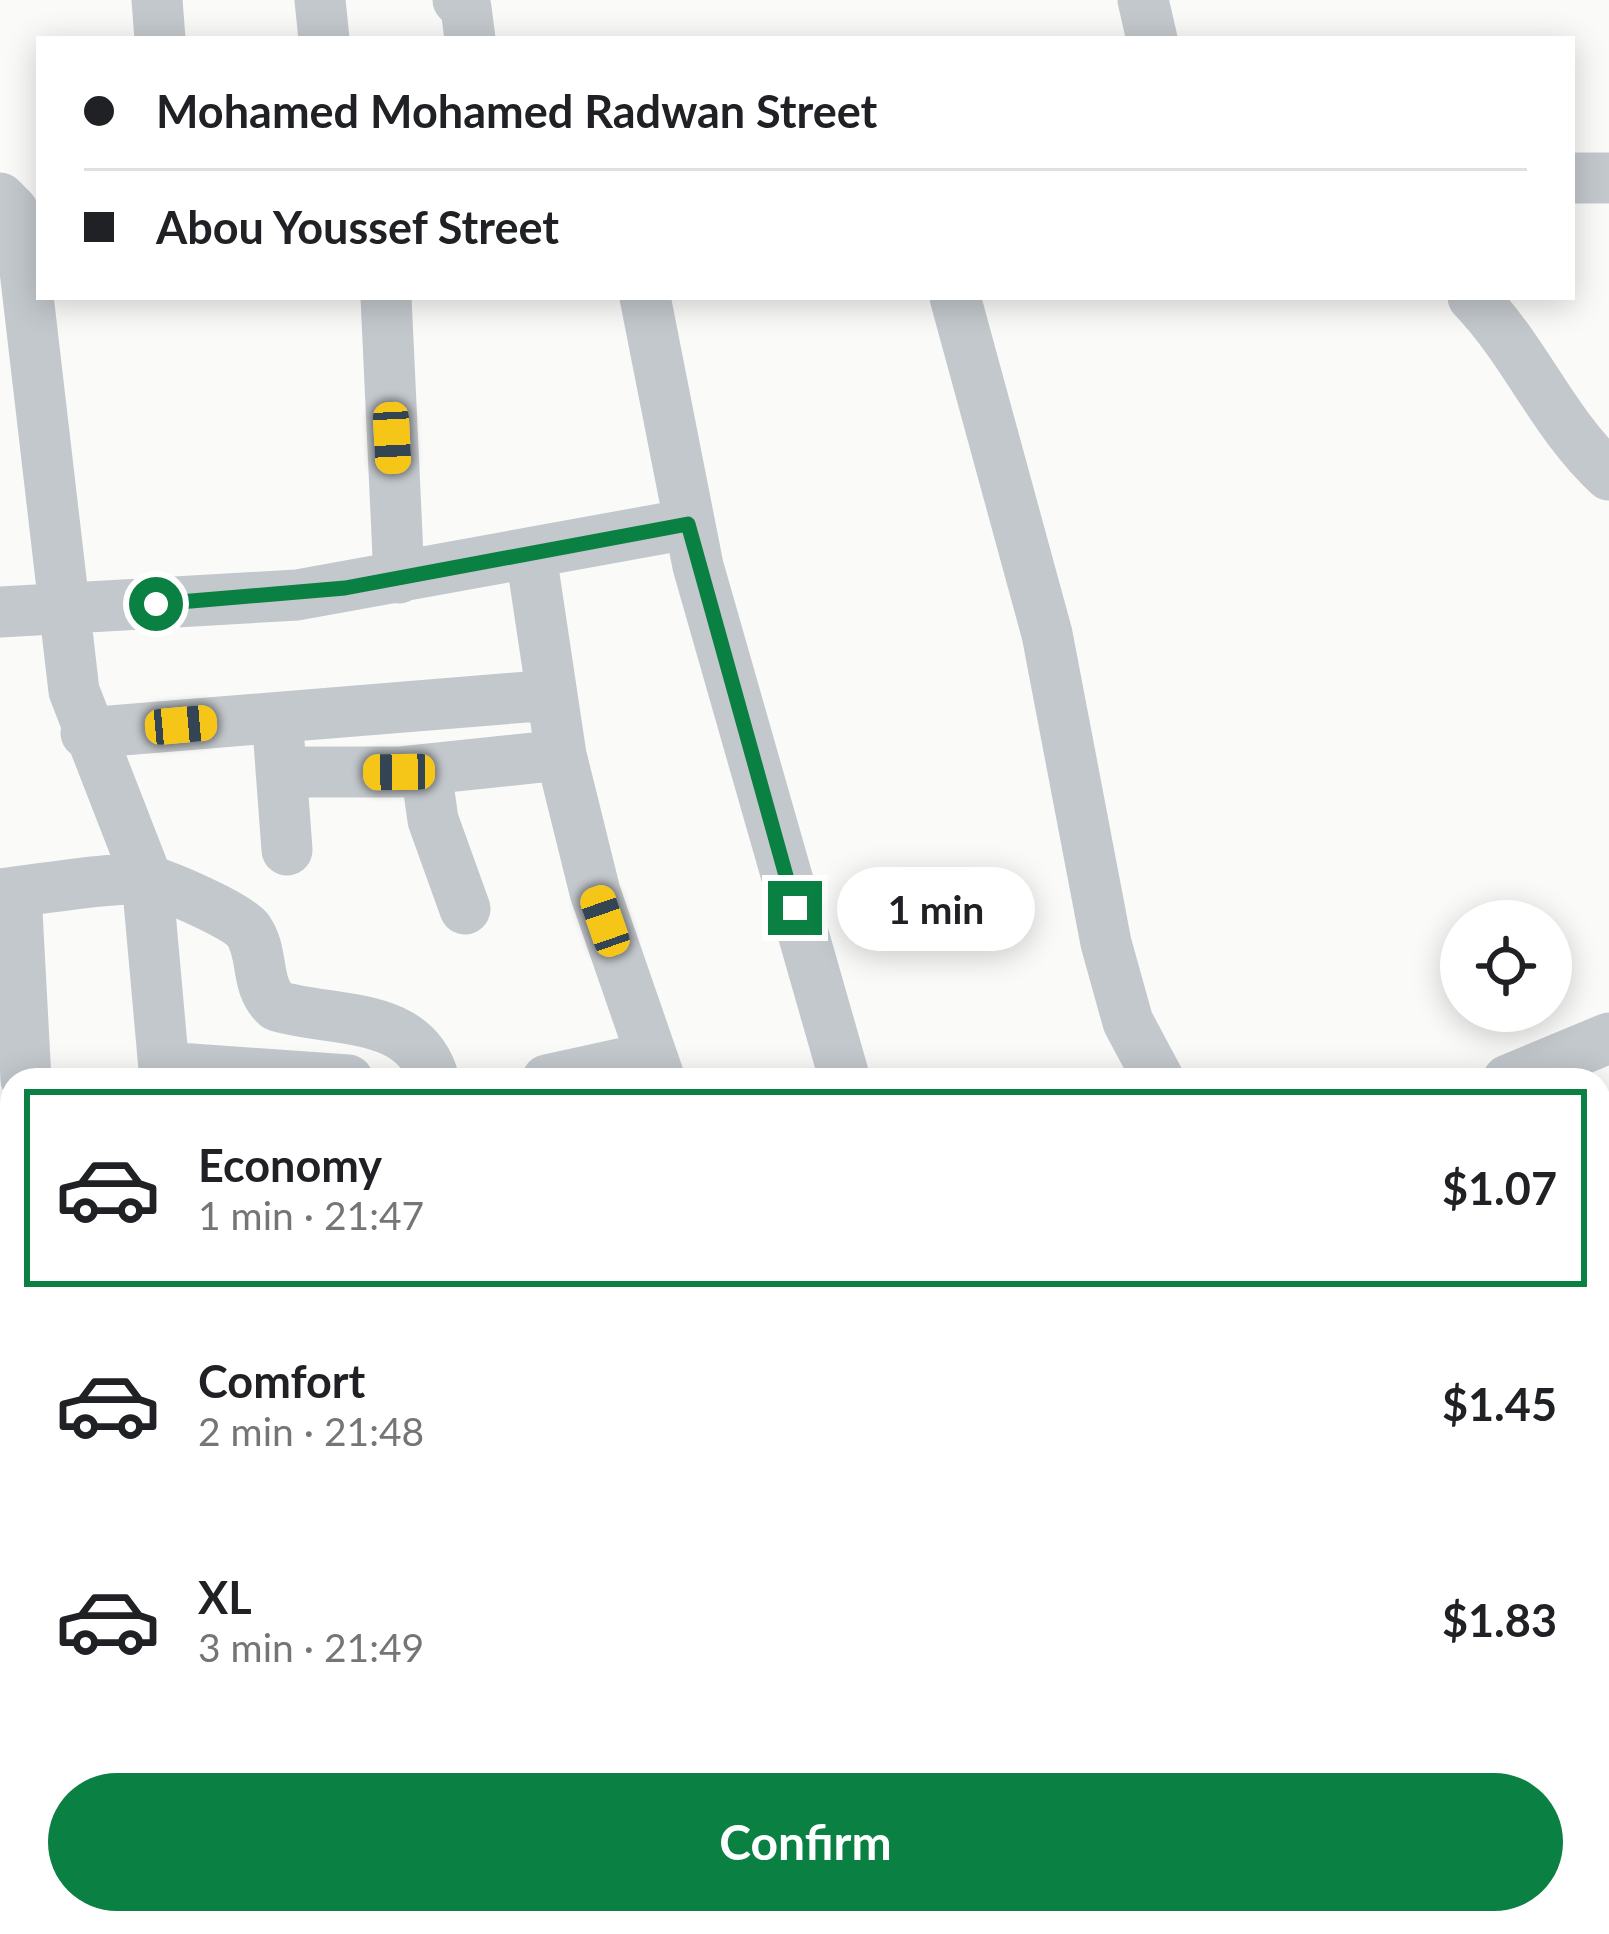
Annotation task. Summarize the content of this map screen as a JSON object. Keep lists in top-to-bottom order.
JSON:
{
  "page": {
    "banner": ["Mohamed Mohamed Radwan Street", "Abou Youssef Street"],
    "bubble": "1 min",
    "list": [
      {
        "name": "Economy",
        "note": "1 min · 21:47",
        "value": "$1.07"
      },
      {
        "name": "Comfort",
        "note": "2 min · 21:48",
        "value": "$1.45"
      },
      {
        "name": "XL",
        "note": "3 min · 21:49",
        "value": "$1.83"
      }
    ],
    "buttons": "Confirm"
  }
}
